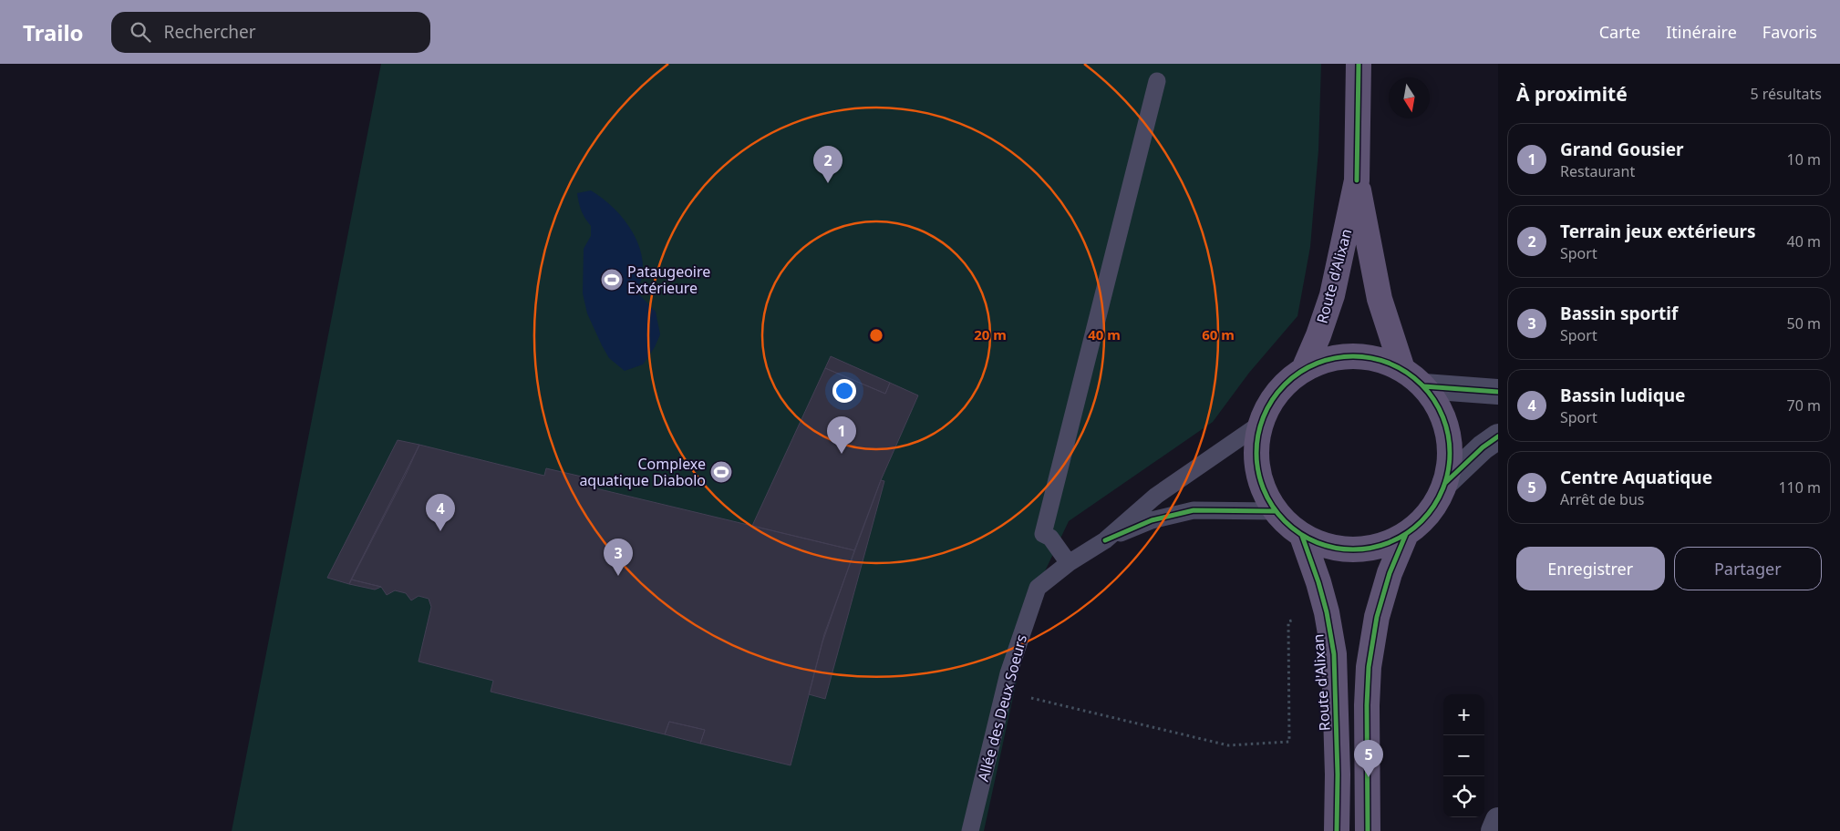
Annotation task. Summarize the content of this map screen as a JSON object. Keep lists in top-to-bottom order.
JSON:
{
  "streets": {
    "main road": ["Route d'Alixan"],
    "lane": ["Allée des Deux Soeurs"]
  },
  "places": {
    "sports": ["Pataugeoire Extérieure", "Complexe aquatique Diabolo"]
  },
  "north": "bottom",
  "page": {
    "header": "Trailo",
    "search": "Rechercher",
    "nav": ["Carte", "Itinéraire", "Favoris"],
    "heading": ["À proximité", "5 résultats"],
    "list": [
      {
        "mark": "1",
        "name": "Grand Gousier",
        "note": "Restaurant",
        "value": "10 m"
      },
      {
        "mark": "2",
        "name": "Terrain jeux extérieurs",
        "note": "Sport",
        "value": "40 m"
      },
      {
        "mark": "3",
        "name": "Bassin sportif",
        "note": "Sport",
        "value": "50 m"
      },
      {
        "mark": "4",
        "name": "Bassin ludique",
        "note": "Sport",
        "value": "70 m"
      },
      {
        "mark": "5",
        "name": "Centre Aquatique",
        "note": "Arrêt de bus",
        "value": "110 m"
      }
    ],
    "pins": [
      "2",
      "1",
      "4",
      "3",
      "5"
    ],
    "buttons": ["Enregistrer", "Partager"],
    "map_buttons": ["+", "−"]
  },
  "rings": ["20 m", "40 m", "60 m"]
}
